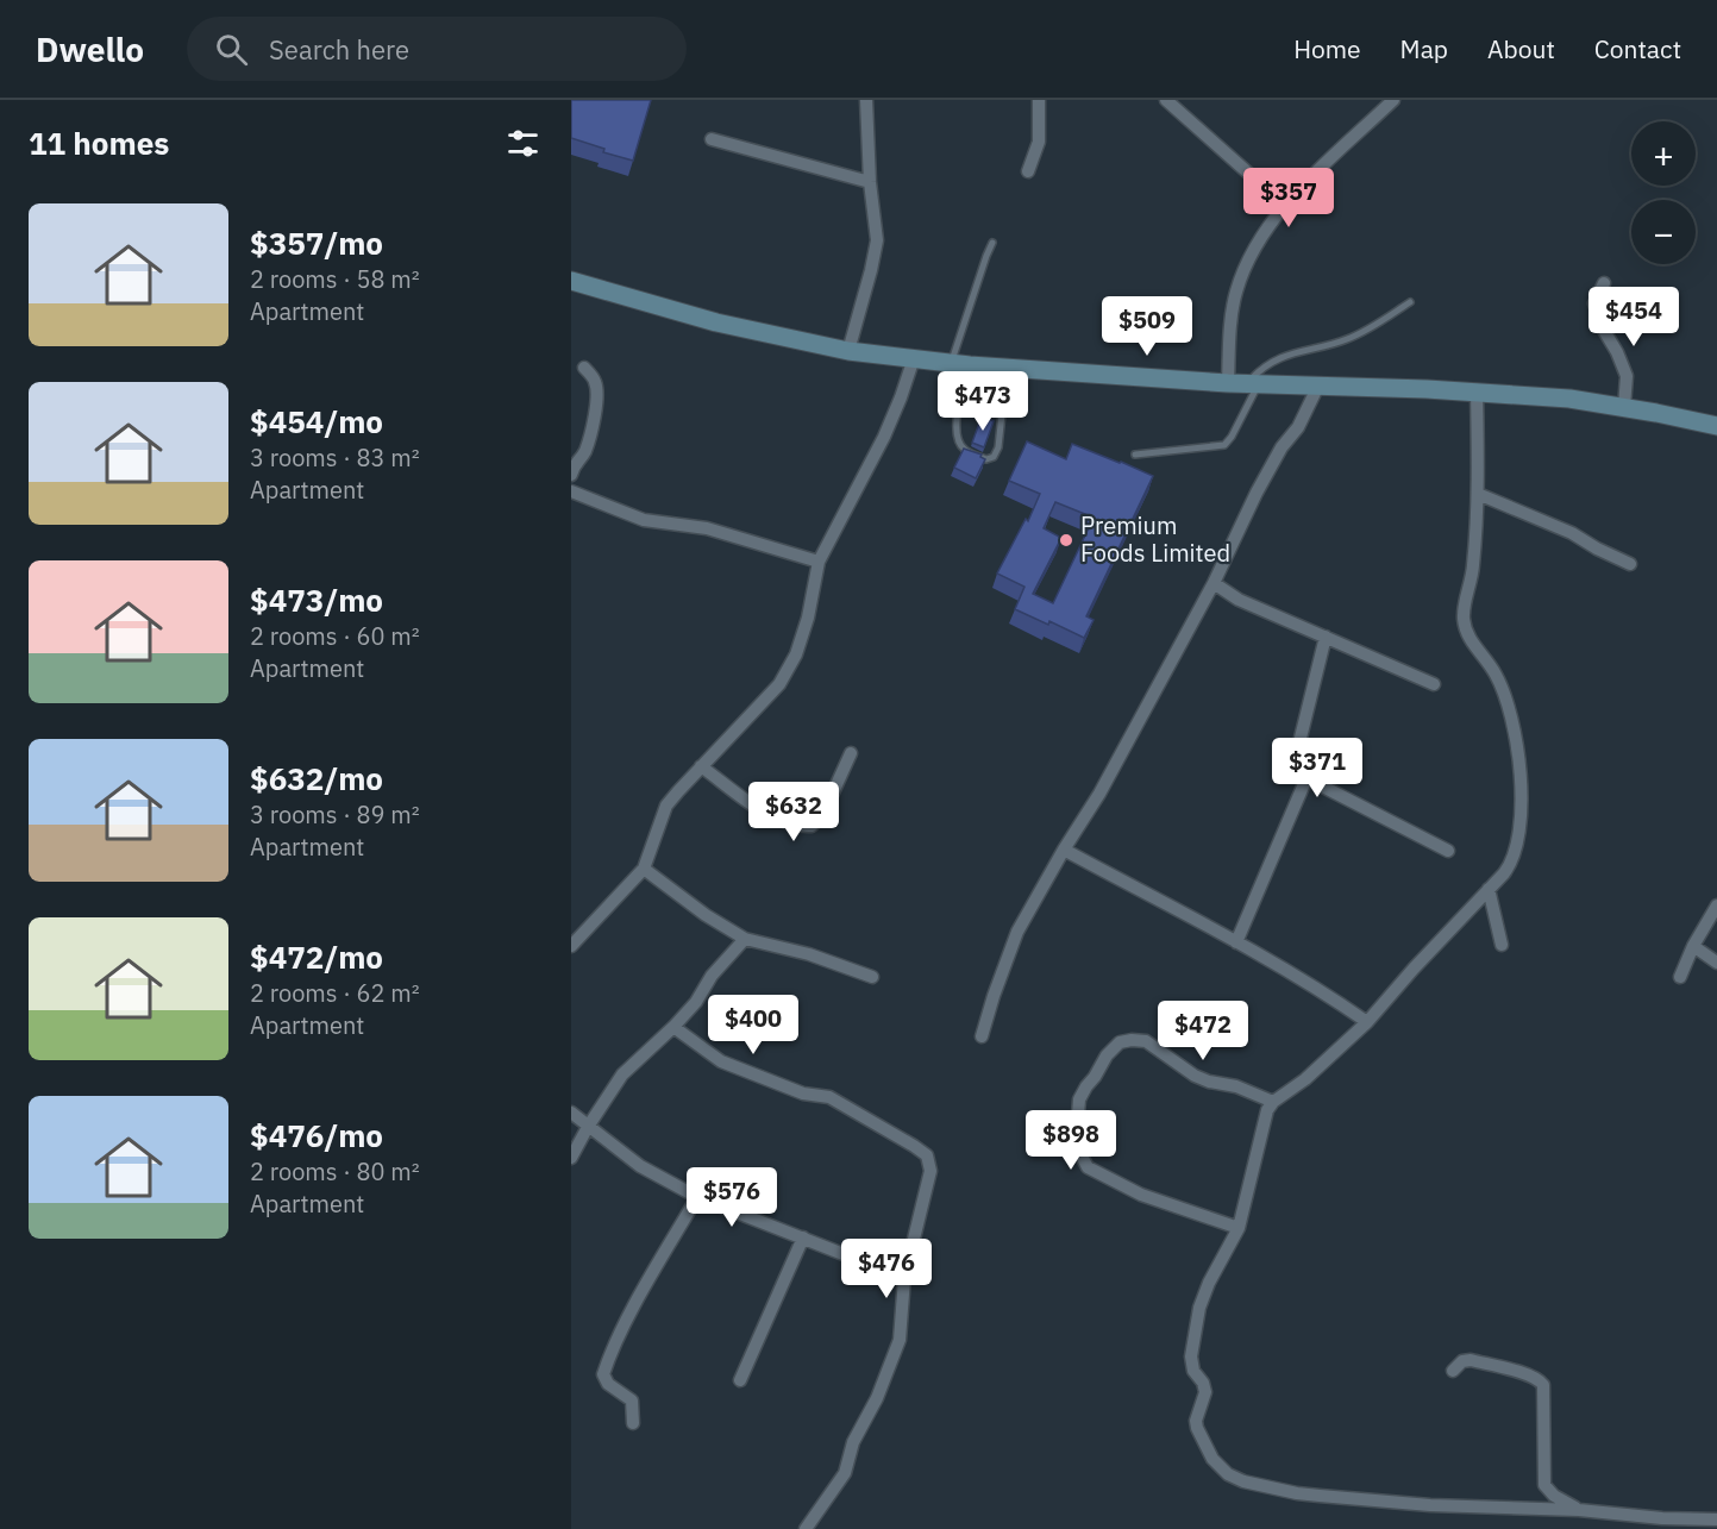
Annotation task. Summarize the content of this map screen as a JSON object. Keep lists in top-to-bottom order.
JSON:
{
  "places": ["Premium Foods Limited"],
  "page": {
    "header": "Dwello",
    "search": "Search here",
    "nav": [
      "Home",
      "Map",
      "About",
      "Contact"
    ],
    "heading": "11 homes",
    "map_buttons": ["+", "−"],
    "price": [
      "$357",
      "$454",
      "$509",
      "$473",
      "$371",
      "$632",
      "$400",
      "$472",
      "$898",
      "$576",
      "$476"
    ],
    "list": [
      {
        "name": "$357/mo",
        "note": "2 rooms · 58 m² · Apartment"
      },
      {
        "name": "$454/mo",
        "note": "3 rooms · 83 m² · Apartment"
      },
      {
        "name": "$473/mo",
        "note": "2 rooms · 60 m² · Apartment"
      },
      {
        "name": "$632/mo",
        "note": "3 rooms · 89 m² · Apartment"
      },
      {
        "name": "$472/mo",
        "note": "2 rooms · 62 m² · Apartment"
      },
      {
        "name": "$476/mo",
        "note": "2 rooms · 80 m² · Apartment"
      }
    ]
  }
}
